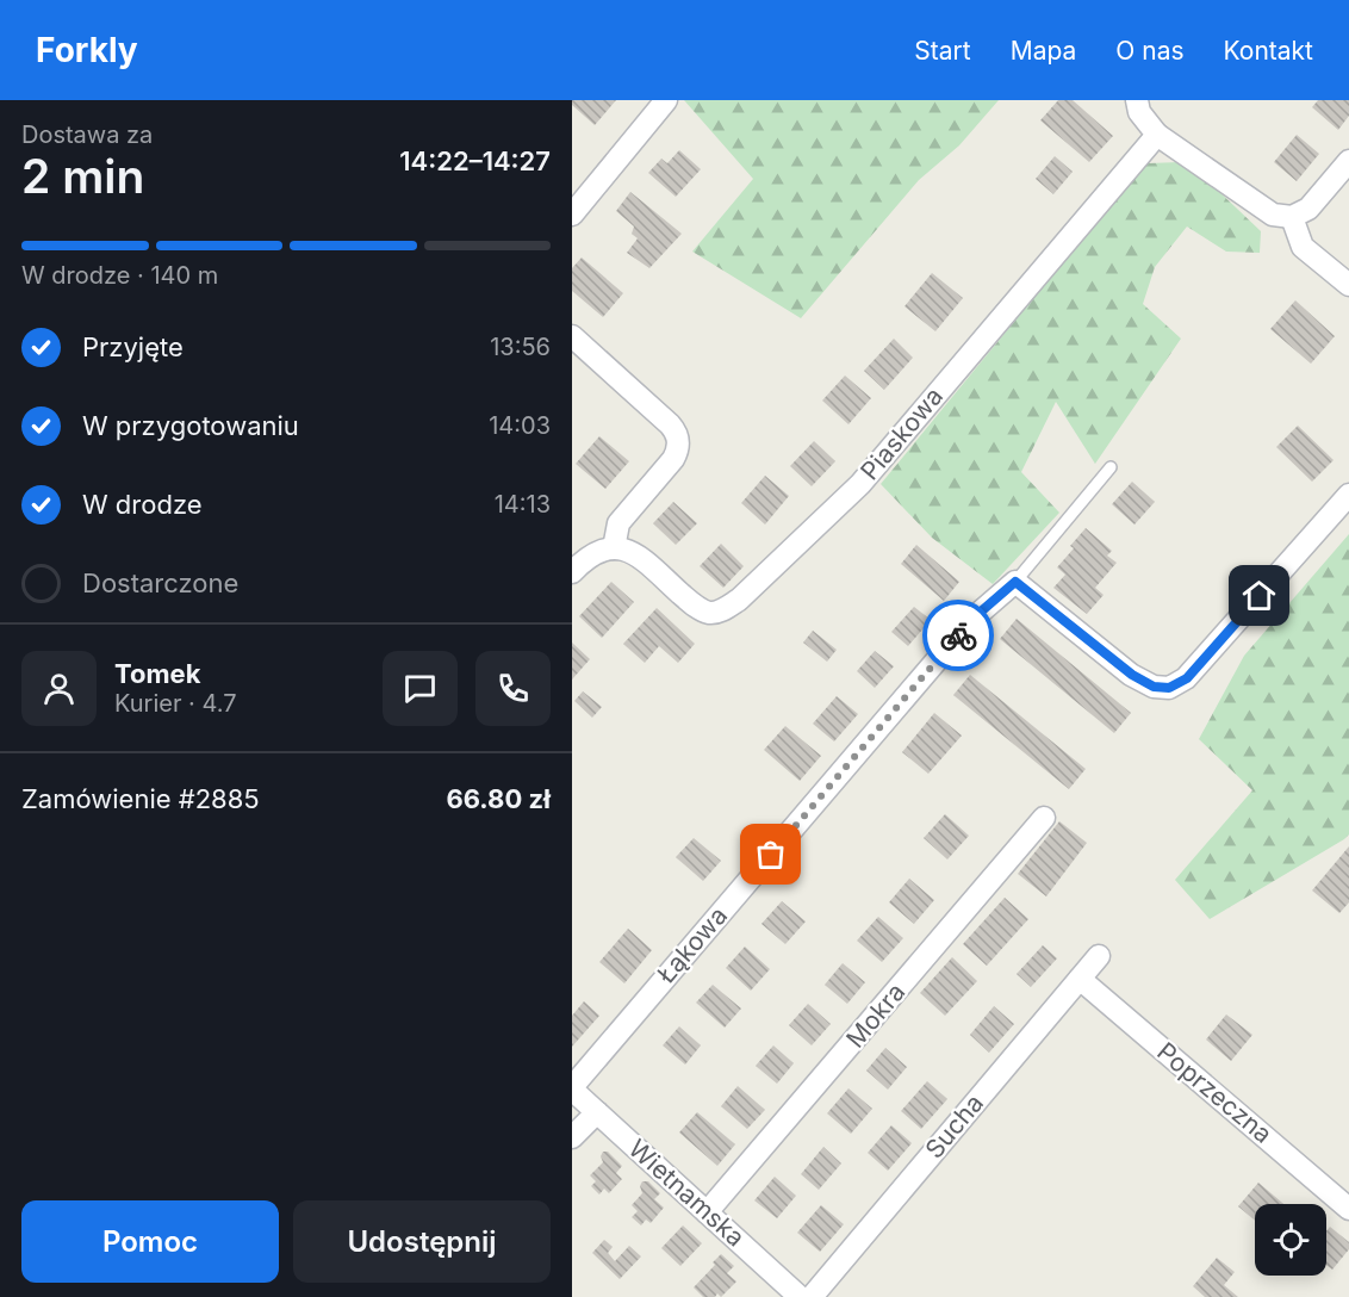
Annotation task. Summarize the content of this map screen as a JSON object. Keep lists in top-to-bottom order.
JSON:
{
  "streets": {
    "street": [
      "Piaskowa",
      "Łąkowa",
      "Mokra",
      "Poprzeczna",
      "Sucha",
      "Wietnamska"
    ]
  },
  "crossings": [
    ["Łąkowa", "Wietnamska"],
    ["Mokra", "Wietnamska"],
    ["Poprzeczna", "Sucha"]
  ],
  "page": {
    "header": "Forkly",
    "nav": [
      "Start",
      "Mapa",
      "O nas",
      "Kontakt"
    ],
    "heading": ["2 min", "Dostawa za", "14:22–14:27"],
    "panel": [
      "Tomek",
      "Kurier · 4.7",
      "Zamówienie #2885",
      "66.80 zł"
    ],
    "bar": "W drodze · 140 m",
    "list": [
      ["Przyjęte", "13:56"],
      ["W przygotowaniu", "14:03"],
      ["W drodze", "14:13"],
      "Dostarczone"
    ],
    "buttons": ["Pomoc", "Udostępnij"]
  }
}
